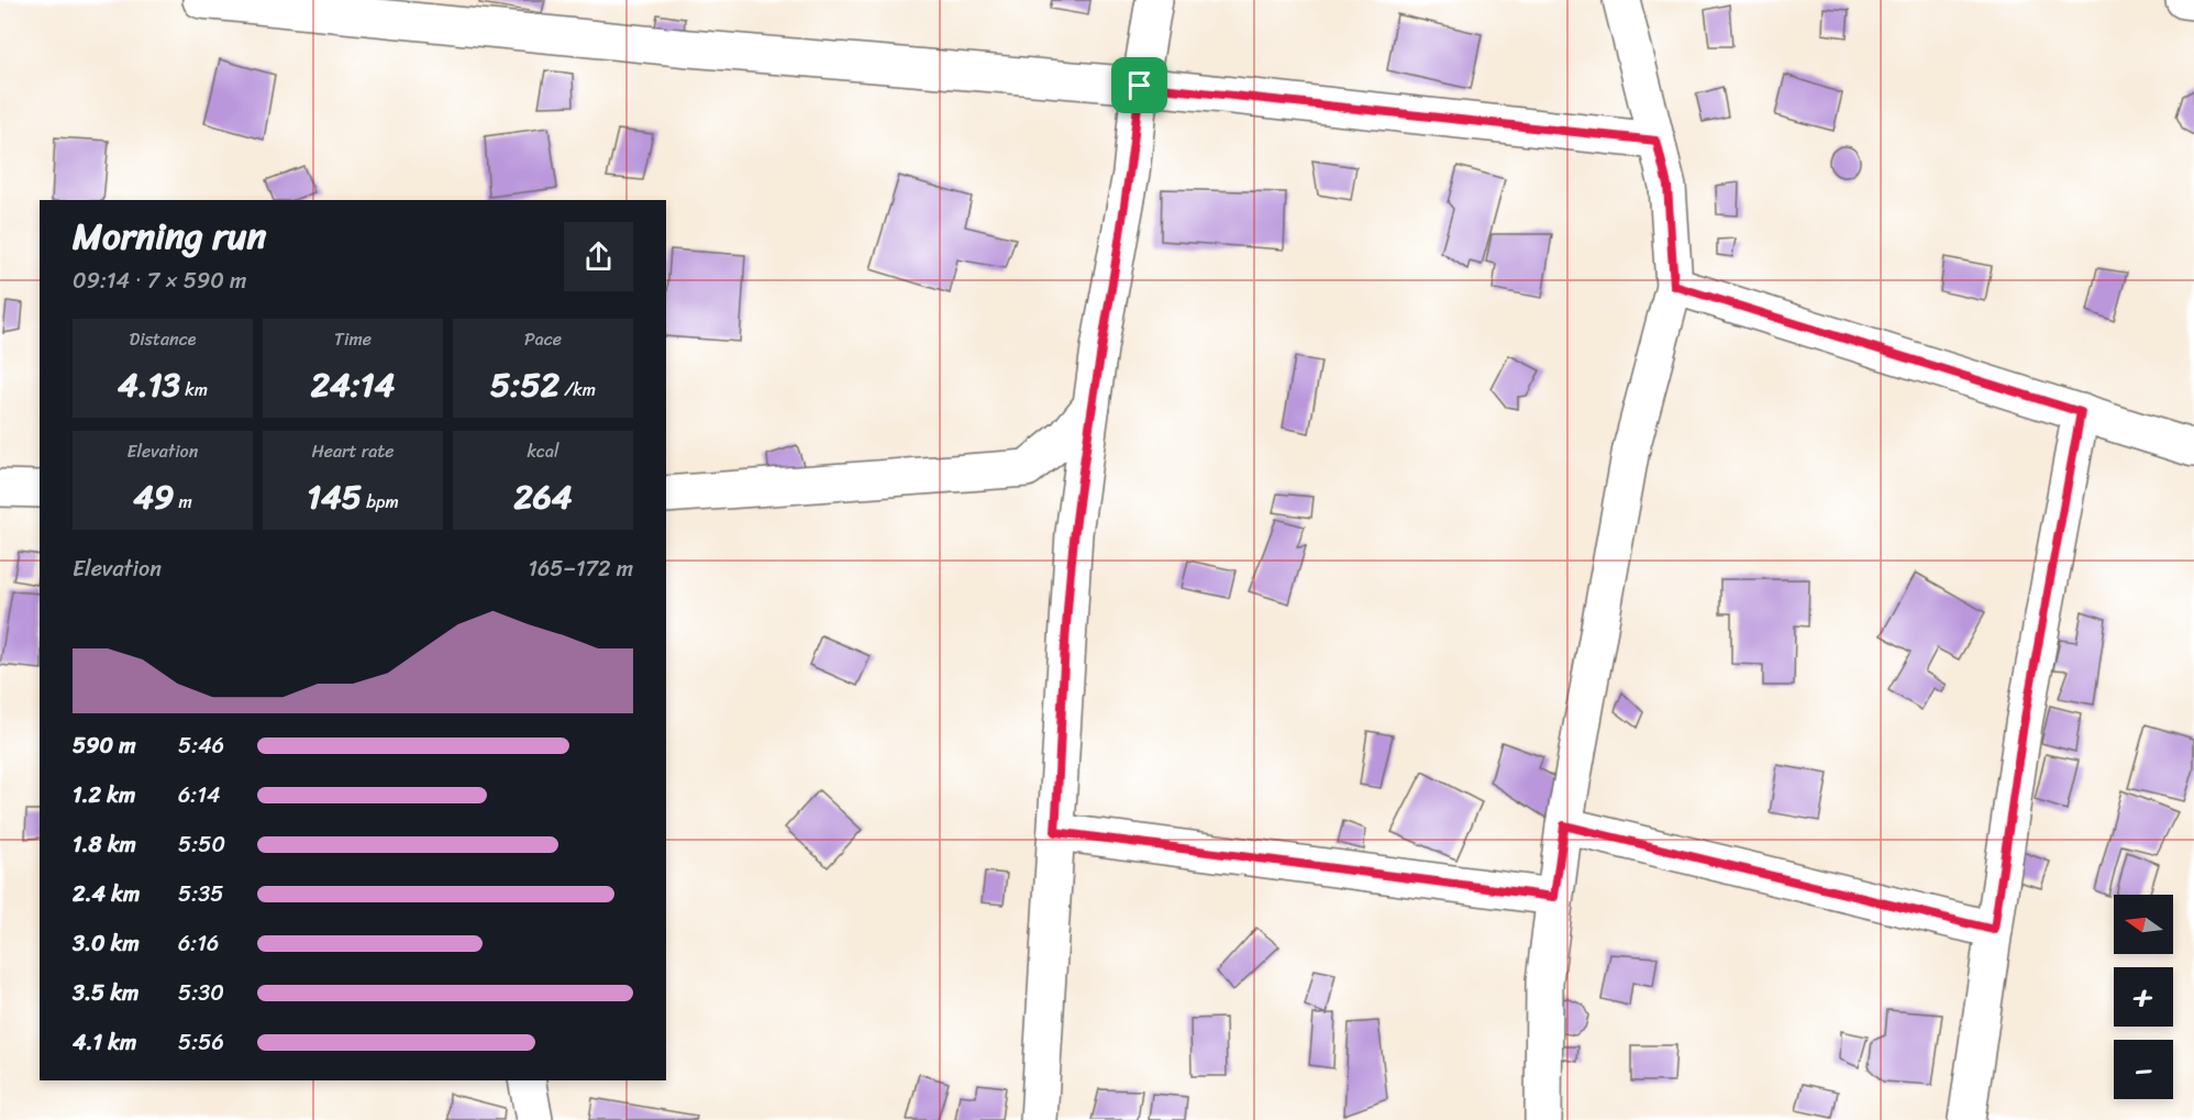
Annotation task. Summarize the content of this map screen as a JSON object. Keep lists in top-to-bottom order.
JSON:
{
  "north": "left",
  "page": {
    "heading": ["Morning run", "09:14 · 7 × 590 m"],
    "stats": [
      ["Distance", "4.13 km"],
      ["Time", "24:14"],
      ["Pace", "5:52 /km"],
      ["Elevation", "49 m"],
      ["Heart rate", "145 bpm"],
      ["kcal", "264"]
    ],
    "chart": ["Elevation", "165–172 m"],
    "list": [
      {
        "name": "590 m",
        "note": "5:46"
      },
      {
        "name": "1.2 km",
        "note": "6:14"
      },
      {
        "name": "1.8 km",
        "note": "5:50"
      },
      {
        "name": "2.4 km",
        "note": "5:35"
      },
      {
        "name": "3.0 km",
        "note": "6:16"
      },
      {
        "name": "3.5 km",
        "note": "5:30"
      },
      {
        "name": "4.1 km",
        "note": "5:56"
      }
    ],
    "map_buttons": ["+", "−"]
  }
}
